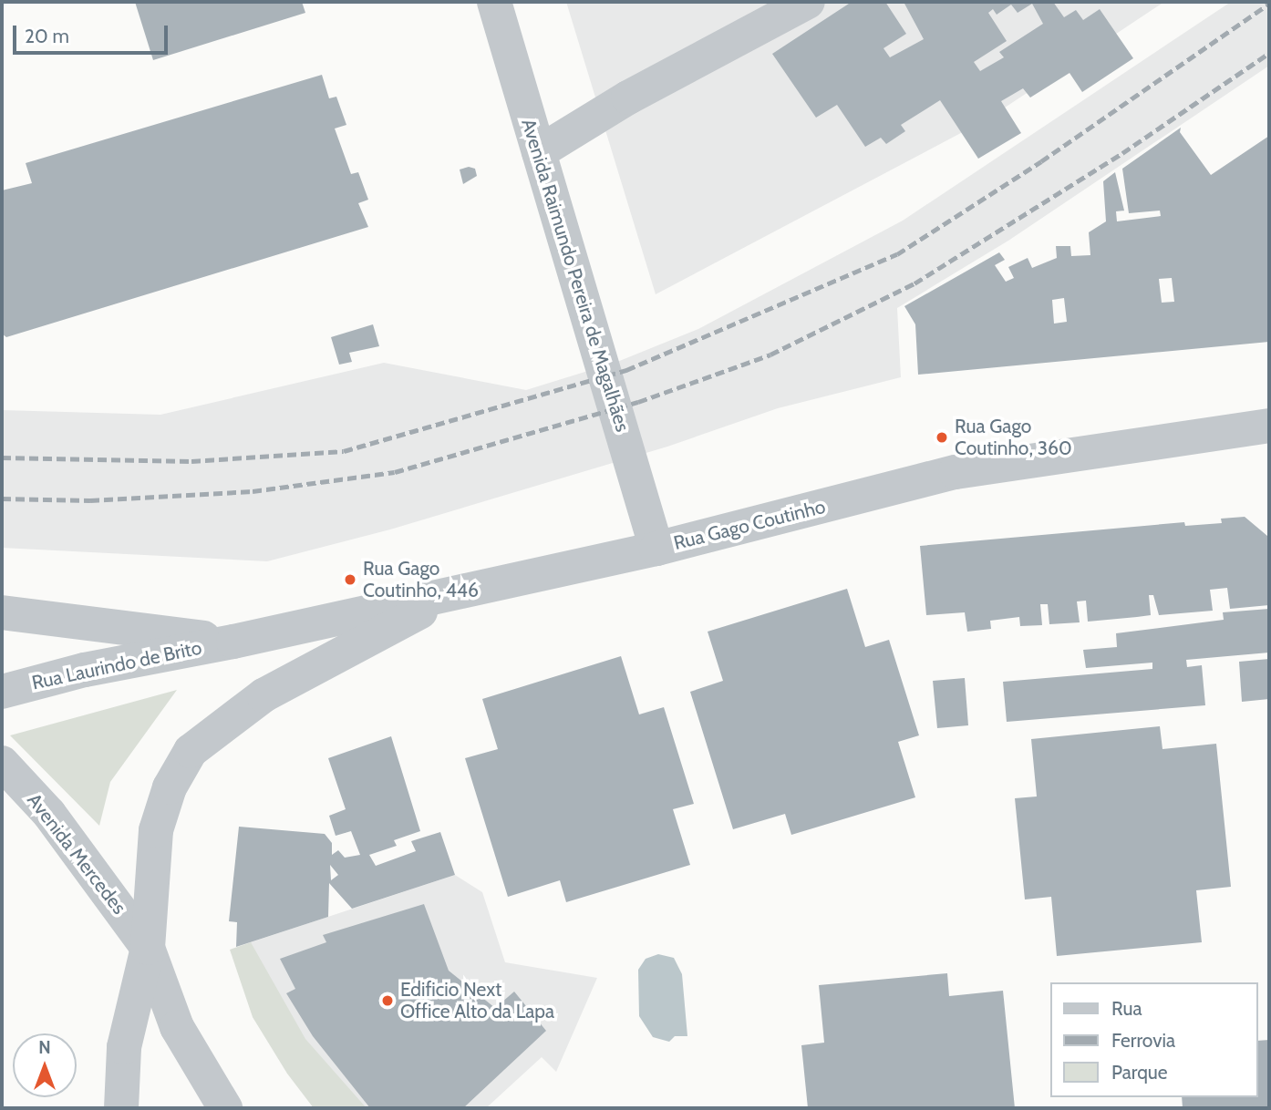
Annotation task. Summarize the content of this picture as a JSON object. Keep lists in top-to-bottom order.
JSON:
{
  "streets": {
    "street": [
      "Avenida Raimundo Pereira de Magalhães",
      "Rua Gago Coutinho",
      "Rua Laurindo de Brito",
      "Avenida Mercedes"
    ]
  },
  "crossings": [
    ["Avenida Raimundo Pereira de Magalhães", "Rua Gago Coutinho"],
    ["Rua Gago Coutinho", "Rua Laurindo de Brito"]
  ],
  "places": ["Rua Gago Coutinho, 360", "Rua Gago Coutinho, 446", "Edificio Next Office Alto da Lapa"],
  "legend": ["Rua", "Ferrovia", "Parque"],
  "scale_bar": "20 m",
  "north": "top"
}
